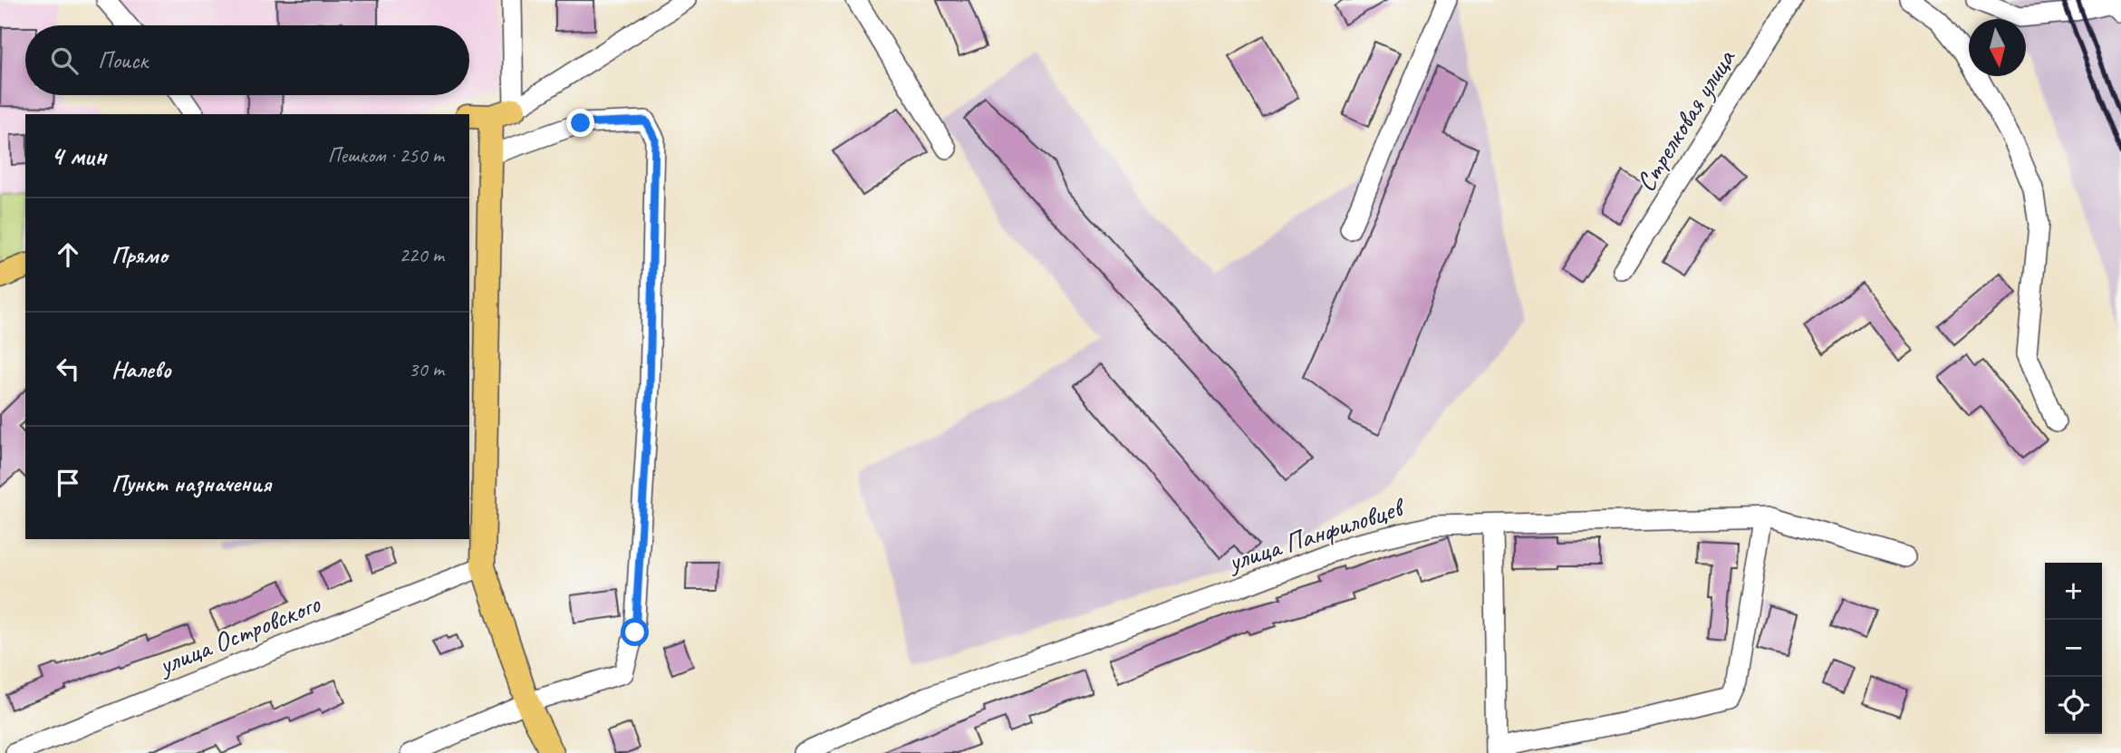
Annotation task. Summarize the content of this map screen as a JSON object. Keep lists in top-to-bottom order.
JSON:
{
  "streets": {
    "street": ["Стрелковая улица", "улица Панфиловцев", "улица Островского"]
  },
  "north": "bottom",
  "page": {
    "search": "Поиск",
    "heading": ["4 мин", "Пешком · 250 m"],
    "list": [
      ["Прямо", "220 m"],
      ["Налево", "30 m"],
      "Пункт назначения"
    ],
    "map_buttons": ["+", "−"]
  }
}
